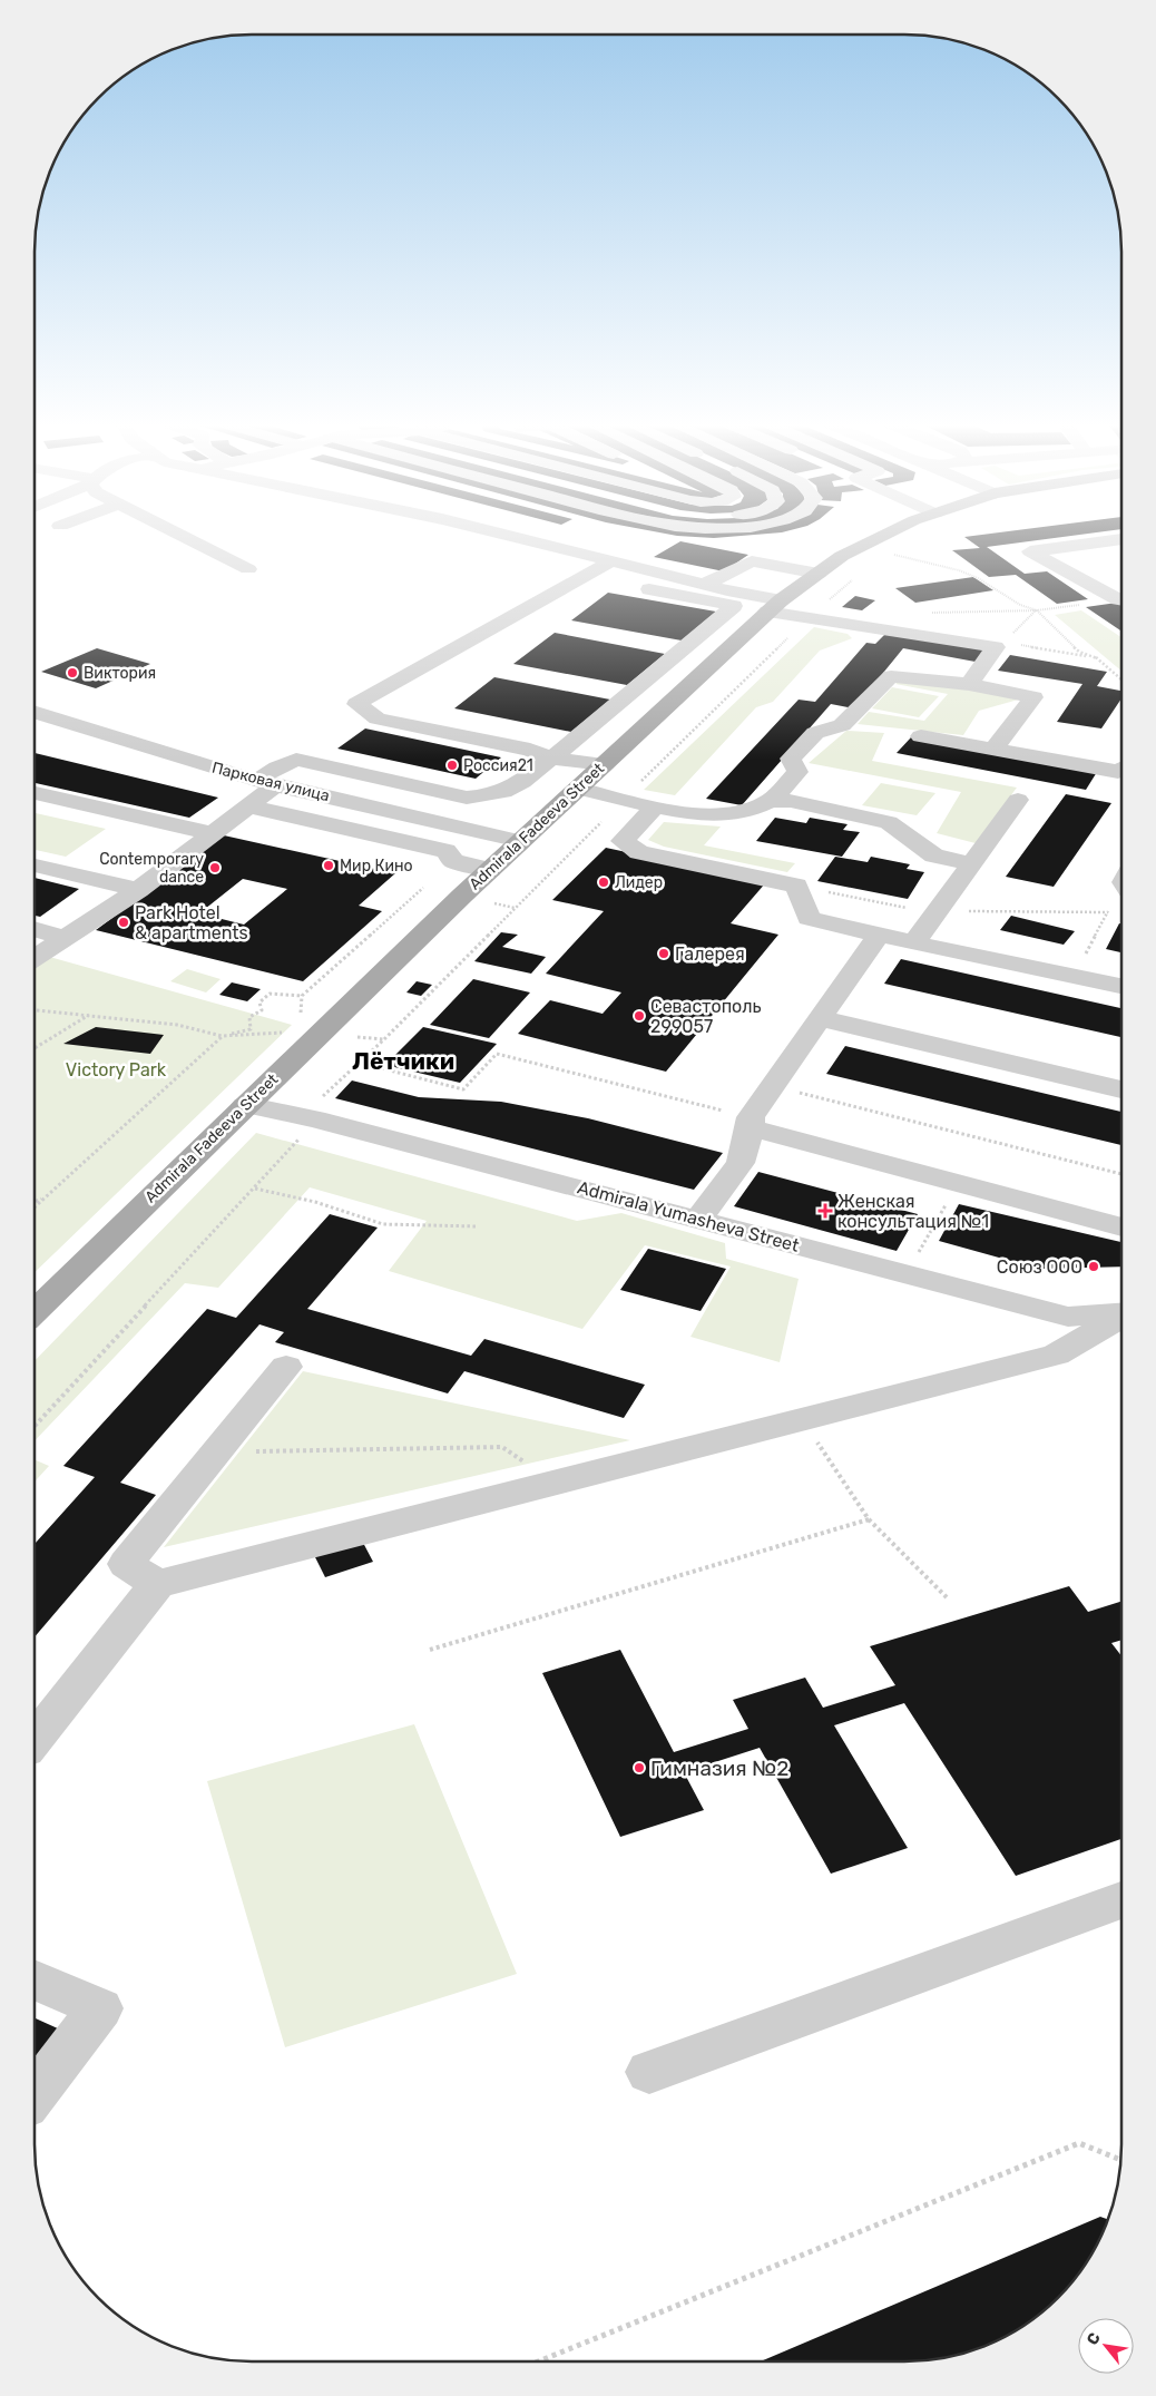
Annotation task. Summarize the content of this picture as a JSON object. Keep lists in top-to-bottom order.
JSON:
{
  "streets": {
    "main road": ["Admirala Fadeeva Street"],
    "street": ["Парковая улица", "Admirala Yumasheva Street"]
  },
  "crossings": [
    ["Парковая улица", "Admirala Fadeeva Street"],
    ["Admirala Fadeeva Street", "Admirala Yumasheva Street"]
  ],
  "districts": ["Лётчики"],
  "parks": ["Victory Park"],
  "places": {
    "other": [
      "Виктория",
      "Россия21",
      "Мир Кино",
      "Contemporary dance",
      "Лидер",
      "Park Hotel & apartments",
      "Галерея",
      "Севастополь 299057",
      "Союз ООО",
      "Гимназия №2"
    ],
    "health": ["Женская консультация №1"]
  },
  "north": "top left"
}
